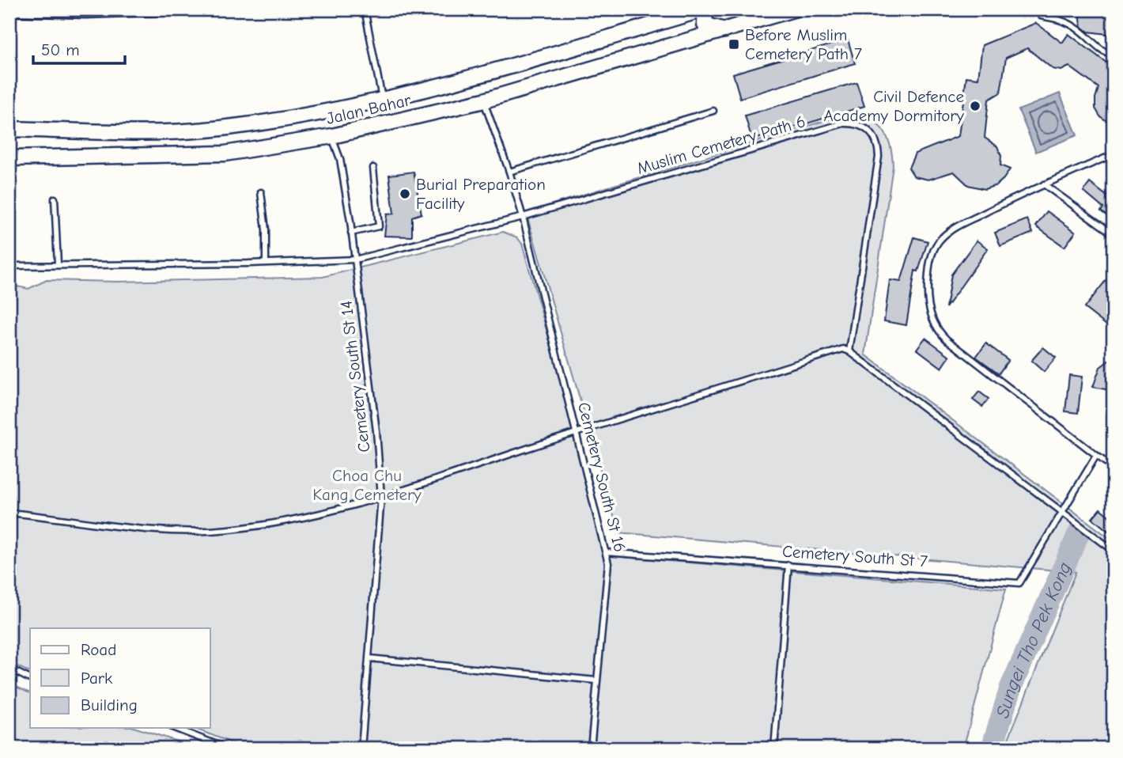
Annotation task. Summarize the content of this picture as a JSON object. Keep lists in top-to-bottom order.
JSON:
{
  "streets": {
    "main road": ["Jalan Bahar"],
    "lane": [
      "Muslim Cemetery Path 6",
      "Cemetery South St 14",
      "Cemetery South St 16",
      "Cemetery South St 7"
    ]
  },
  "crossings": [
    ["Jalan Bahar", "Cemetery South St 14"],
    ["Jalan Bahar", "Cemetery South St 16"],
    ["Muslim Cemetery Path 6", "Cemetery South St 14"],
    ["Muslim Cemetery Path 6", "Cemetery South St 16"],
    ["Cemetery South St 16", "Cemetery South St 7"]
  ],
  "water": ["Sungei Tho Pek Kong"],
  "parks": ["Choa Chu Kang Cemetery"],
  "places": {
    "transit": ["Before Muslim Cemetery Path 7"],
    "other": ["Civil Defence Academy Dormitory", "Burial Preparation Facility"]
  },
  "legend": ["Road", "Park", "Building"],
  "scale_bar": "50 m"
}
